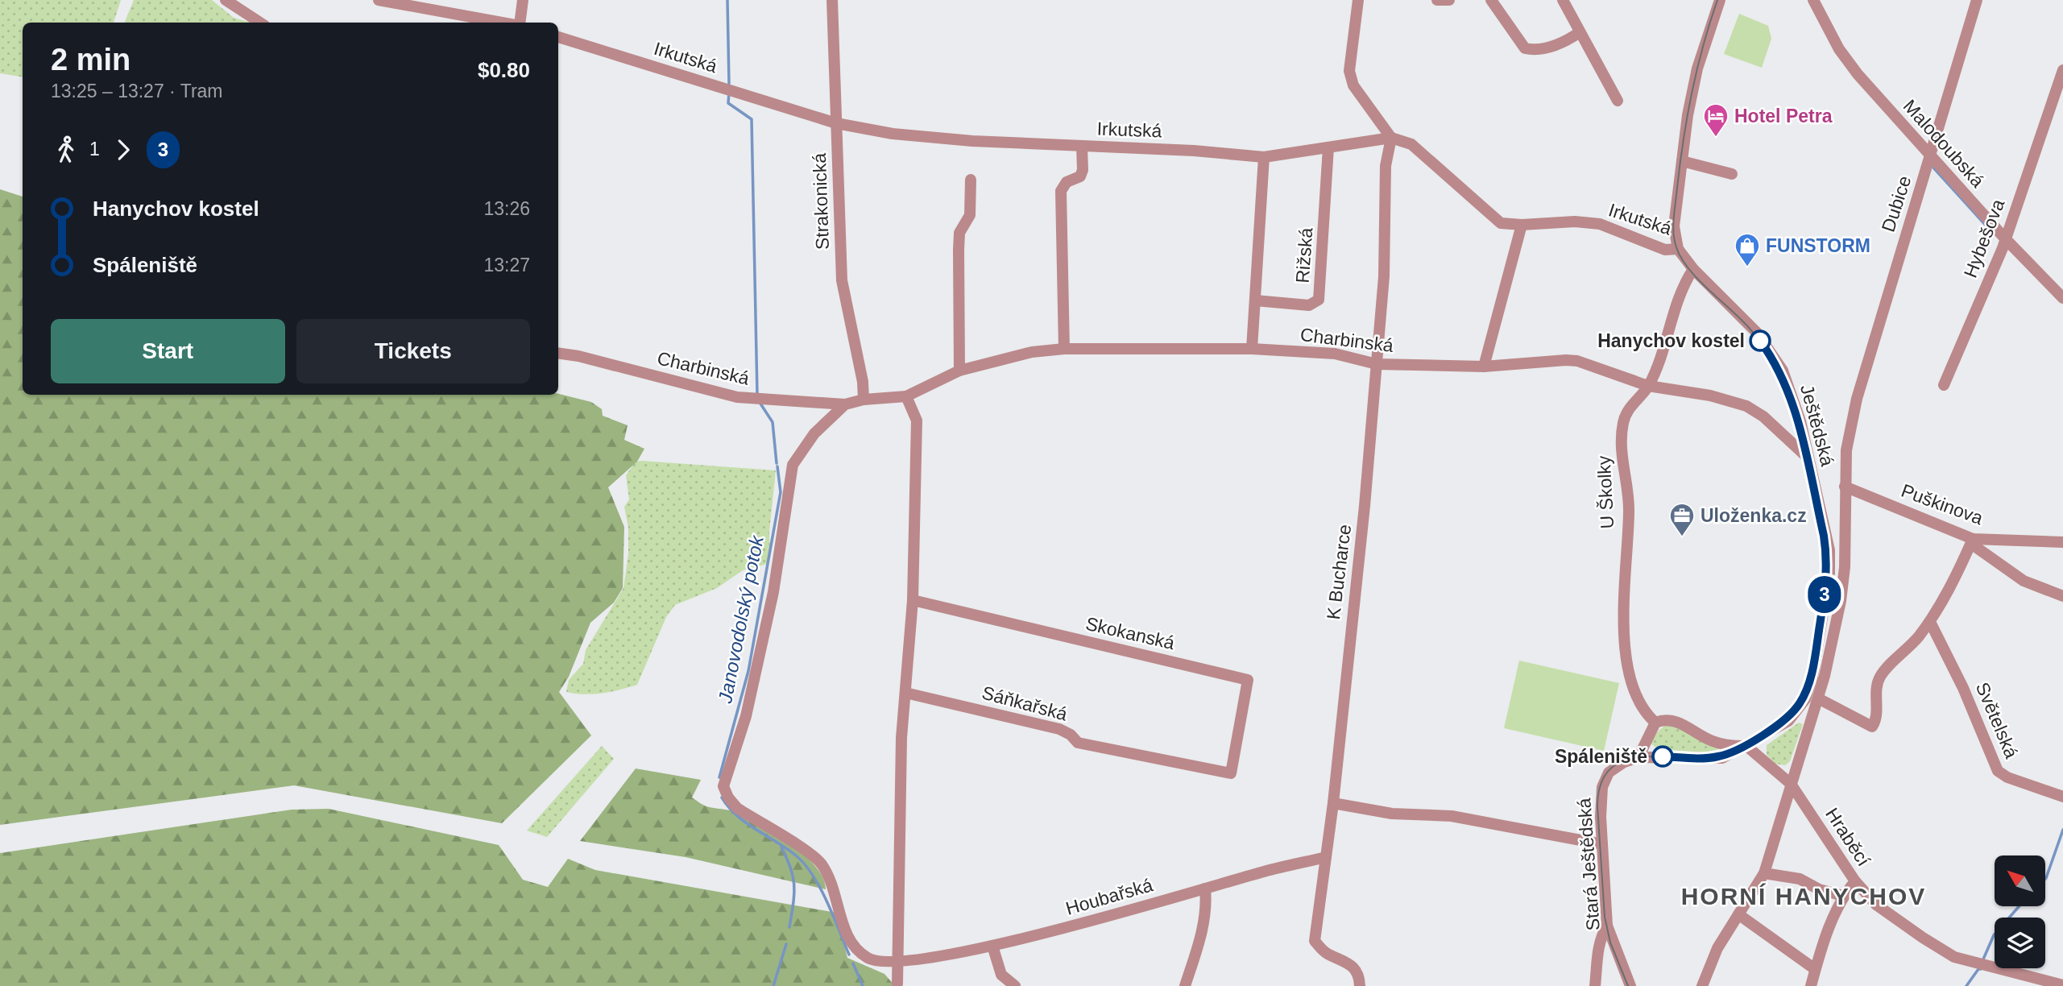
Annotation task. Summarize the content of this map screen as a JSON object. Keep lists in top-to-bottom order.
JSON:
{
  "streets": {
    "street": [
      "Irkutská",
      "Malodoubská",
      "Strakonická",
      "Dubice",
      "Hybešova",
      "Rižská",
      "Charbinská",
      "Ještědská",
      "U Školky",
      "Puškinova",
      "K Bucharce",
      "Skokanská",
      "Sáňkařská",
      "Světelská",
      "Hraběcí",
      "Stará Ještědská",
      "Houbařská"
    ]
  },
  "crossings": [
    ["Irkutská", "Strakonická"],
    ["Irkutská", "Rižská"],
    ["Irkutská", "Ještědská"],
    ["Irkutská", "K Bucharce"],
    ["Malodoubská", "Dubice"],
    ["Malodoubská", "Hybešova"],
    ["Strakonická", "Charbinská"],
    ["Dubice", "Ještědská"],
    ["Dubice", "Puškinova"],
    ["Charbinská", "Ještědská"],
    ["Charbinská", "U Školky"],
    ["Charbinská", "K Bucharce"],
    ["Charbinská", "Houbařská"],
    ["Ještědská", "U Školky"],
    ["Ještědská", "Puškinova"],
    ["Ještědská", "Hraběcí"],
    ["Ještědská", "Stará Ještědská"],
    ["K Bucharce", "Houbařská"],
    ["Skokanská", "Sáňkařská"]
  ],
  "districts": ["HORNÍ HANYCHOV"],
  "water": ["Janovodolský potok"],
  "places": {
    "hotel": ["Hotel Petra"],
    "shop": ["FUNSTORM"],
    "other": ["Hanychov kostel", "Spáleniště"],
    "office": ["Uloženka.cz"]
  },
  "lines": ["tram line 3"],
  "north": "top left",
  "page": {
    "on_map": "3",
    "heading": ["2 min", "13:25 – 13:27 · Tram", "$0.80"],
    "legs": ["1", "3"],
    "list": [
      {
        "name": "Hanychov kostel",
        "value": "13:26"
      },
      {
        "name": "Spáleniště",
        "value": "13:27"
      }
    ],
    "buttons": ["Start", "Tickets"]
  }
}
